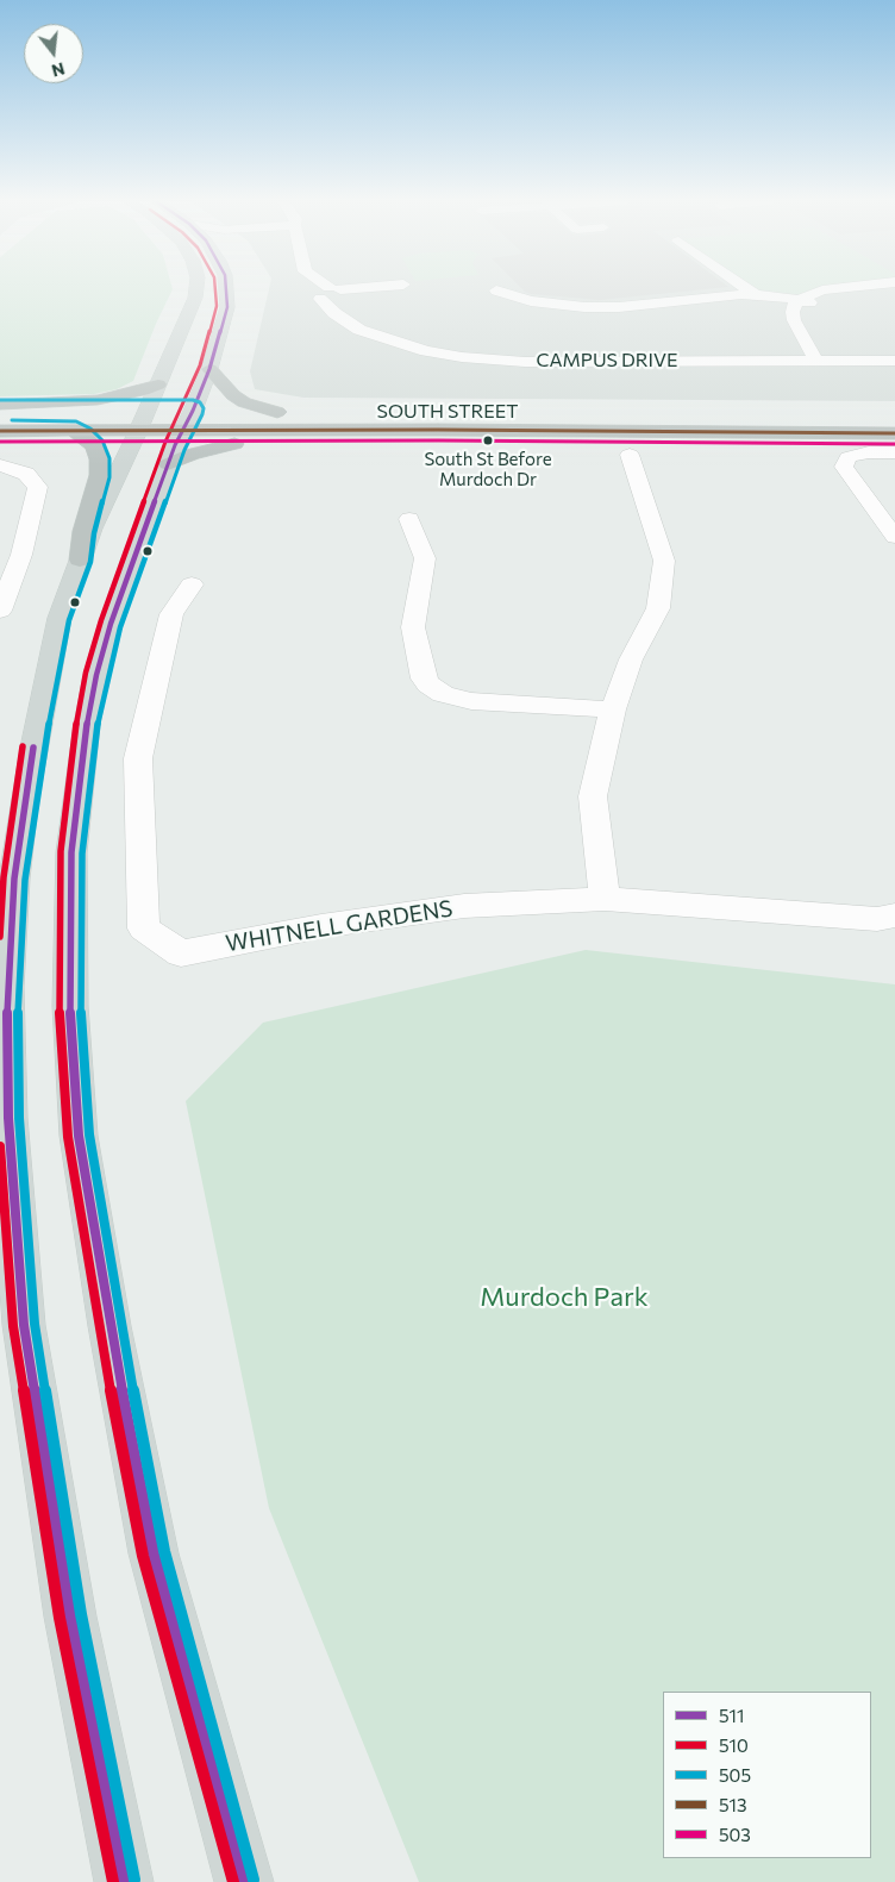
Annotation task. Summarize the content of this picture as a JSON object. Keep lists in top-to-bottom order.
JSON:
{
  "streets": {
    "highway": ["SOUTH STREET"],
    "street": ["CAMPUS DRIVE", "WHITNELL GARDENS"]
  },
  "parks": ["Murdoch Park"],
  "places": ["South St Before Murdoch Dr"],
  "lines": [
    "transit line 511",
    "transit line 510",
    "transit line 505",
    "transit line 513",
    "transit line 503"
  ],
  "legend": [
    "511",
    "510",
    "505",
    "513",
    "503"
  ],
  "north": "bottom"
}
